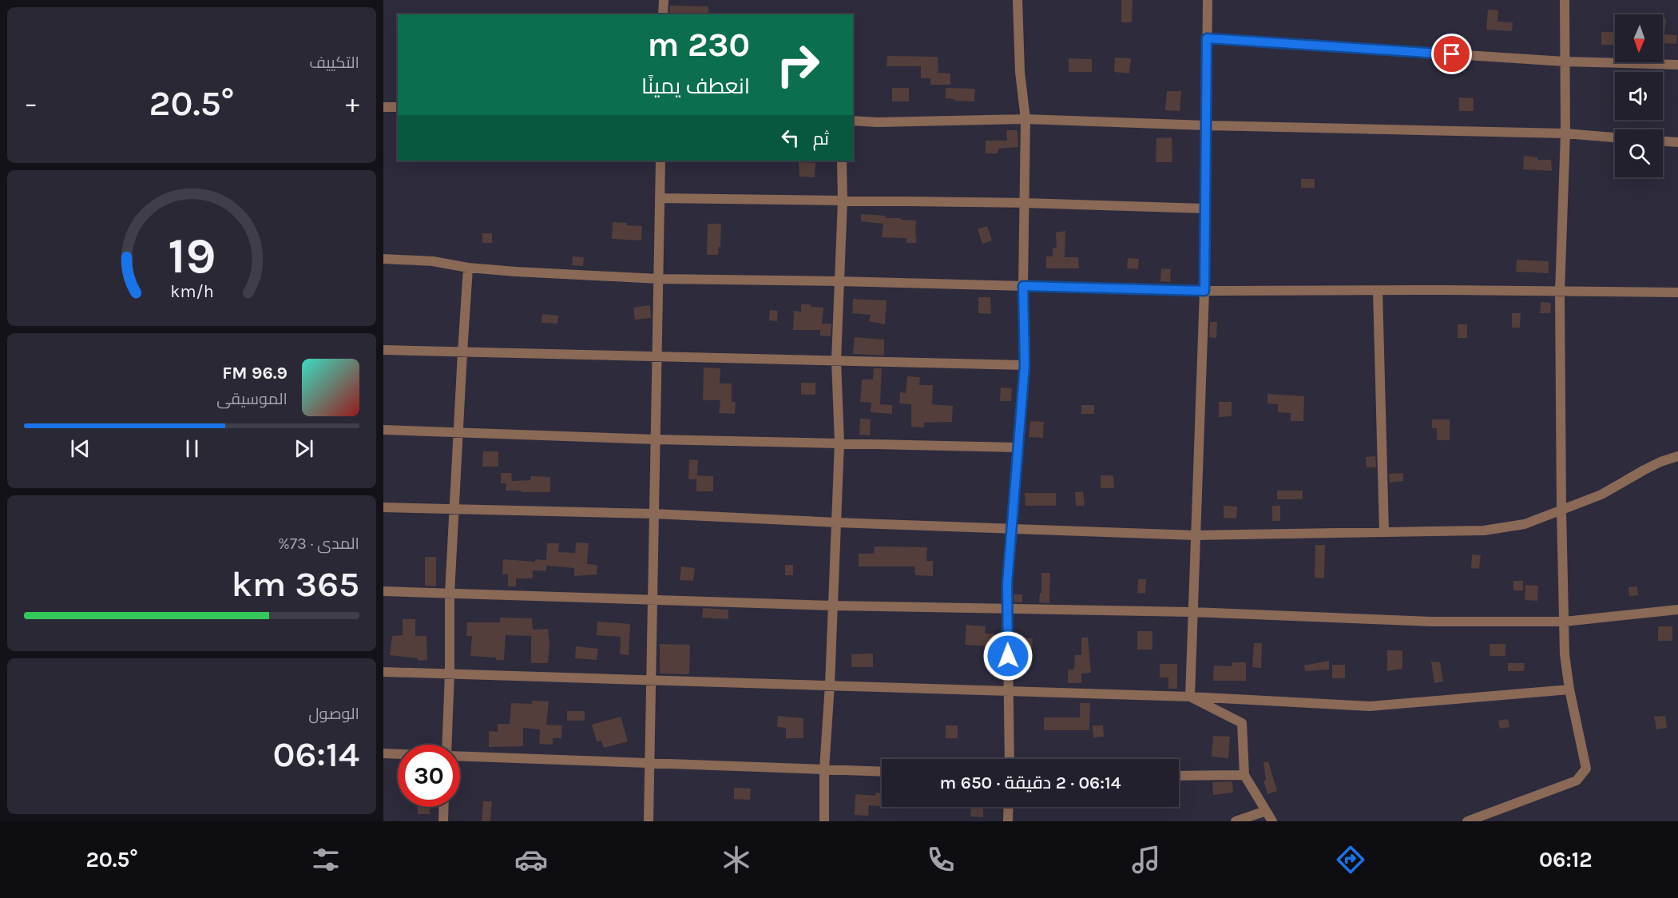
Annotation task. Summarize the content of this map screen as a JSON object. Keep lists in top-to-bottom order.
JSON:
{
  "north": "bottom",
  "page": {
    "tile": [
      "التكييف",
      ["المدى · 73%", "365 km"],
      ["الوصول", "06:14"]
    ],
    "turn": ["230 m", "انعطف يمينًا"],
    "heat": ["−", "20.5°", "+"],
    "then": "ثم",
    "song": ["96.9 FM", "الموسيقى"],
    "limit": "30",
    "trip": "06:14 · 2 دقيقة · 650 m",
    "tabs": ["06:12", "20.5°"],
    "gauge": ["19", "km/h"]
  }
}
